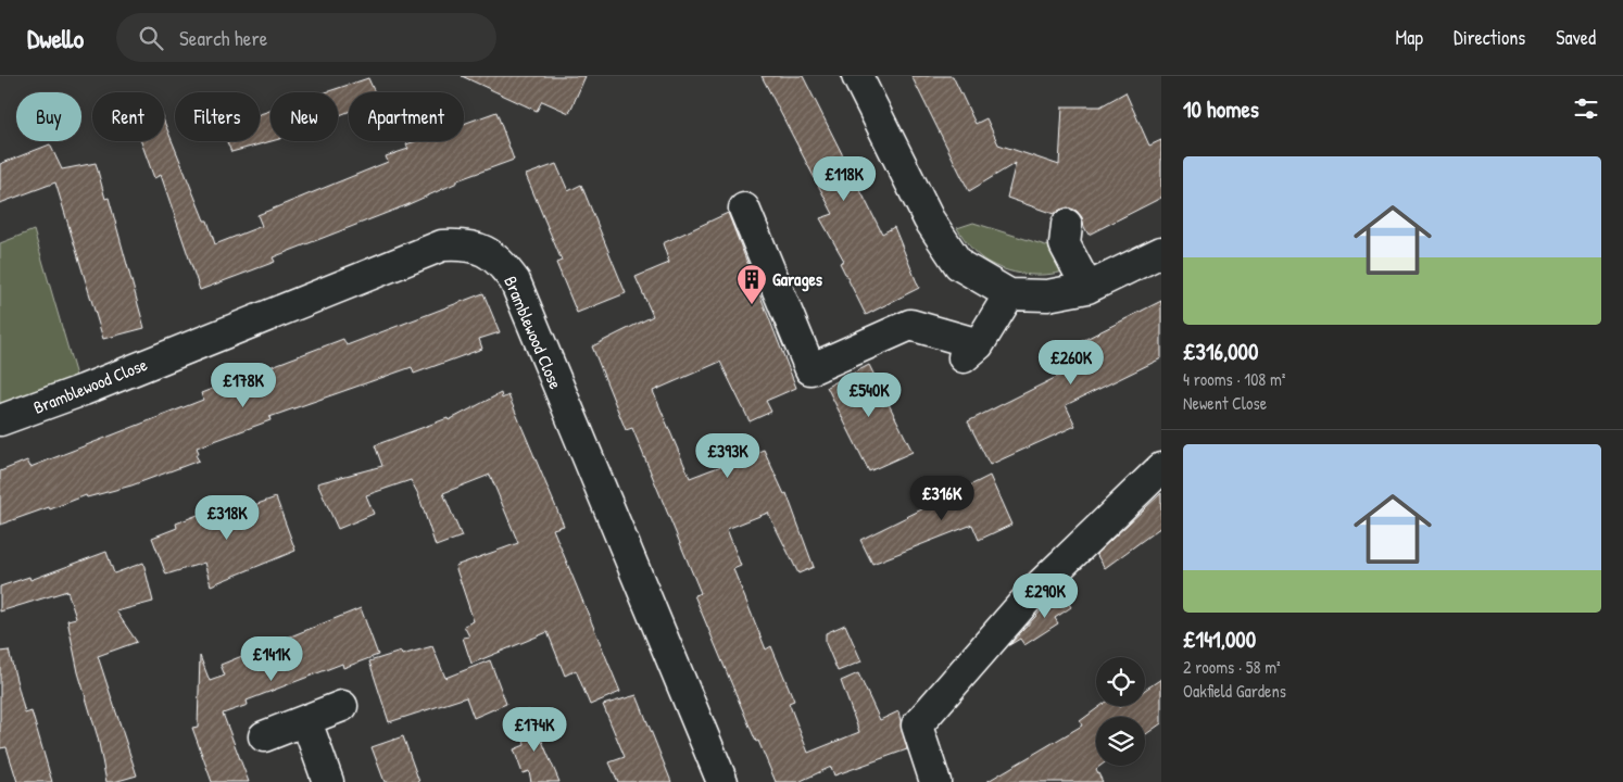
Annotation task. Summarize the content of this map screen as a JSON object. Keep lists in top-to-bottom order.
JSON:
{
  "streets": {
    "street": ["Bramblewood Close"]
  },
  "places": {
    "building": ["Garages"]
  },
  "page": {
    "header": "Dwello",
    "search": "Search here",
    "nav": ["Map", "Directions", "Saved"],
    "heading": "10 homes",
    "chip": [
      "Buy",
      "Rent",
      "Filters",
      "New",
      "Apartment"
    ],
    "list": [
      {
        "name": "£316,000",
        "note": "4 rooms · 108 m² · Newent Close"
      },
      {
        "name": "£141,000",
        "note": "2 rooms · 58 m² · Oakfield Gardens"
      }
    ],
    "price": [
      "£118K",
      "£260K",
      "£178K",
      "£540K",
      "£393K",
      "£316K",
      "£318K",
      "£290K",
      "£141K",
      "£174K"
    ]
  }
}
